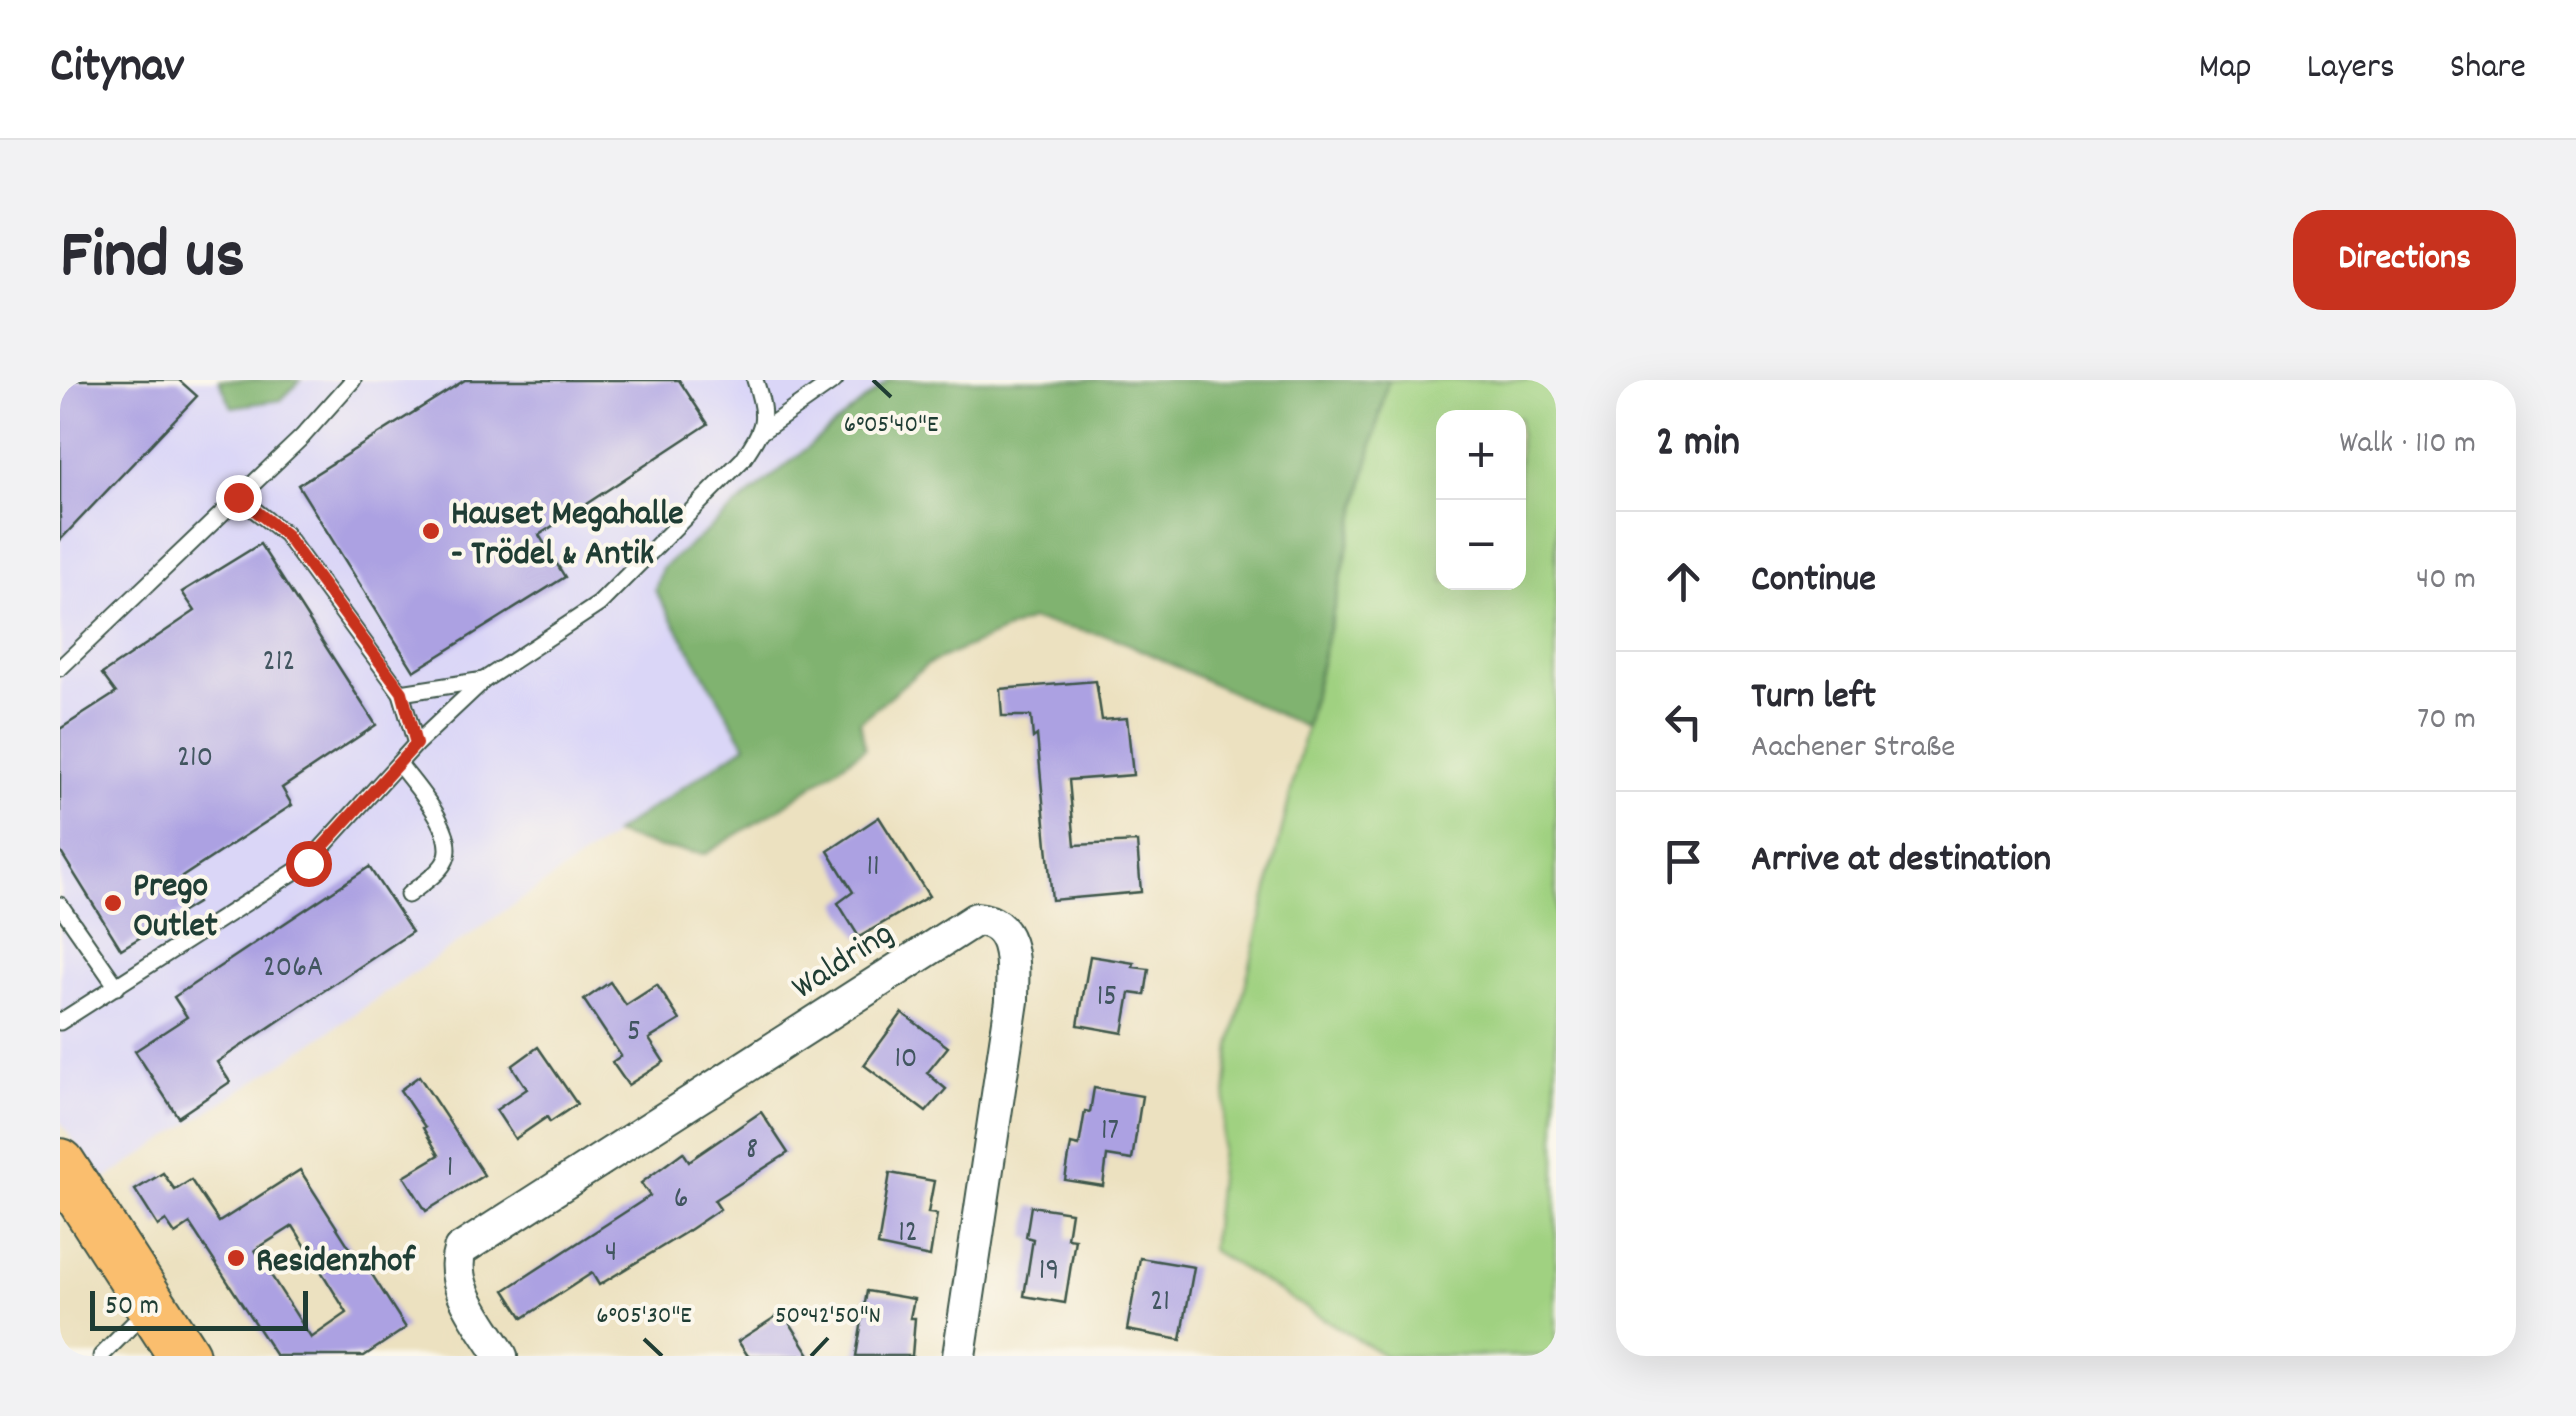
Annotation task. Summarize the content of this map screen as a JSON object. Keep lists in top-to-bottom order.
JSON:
{
  "streets": {
    "street": ["Waldring"]
  },
  "places": ["Hauset Megahalle - Trödel & Antik", "Prego Outlet", "Residenzhof"],
  "house_numbers": [
    "212",
    "210",
    "11",
    "206A",
    "15",
    "5",
    "10",
    "17",
    "8",
    "1",
    "6",
    "12",
    "4",
    "19",
    "21"
  ],
  "scale_bar": "50 m",
  "page": {
    "header": "Citynav",
    "nav": ["Map", "Layers", "Share"],
    "title": "Find us",
    "buttons": "Directions",
    "heading": ["2 min", "Walk · 110 m"],
    "map_buttons": ["+", "−"],
    "list": [
      ["Continue", "40 m"],
      ["Turn left", "Aachener Straße", "70 m"],
      "Arrive at destination"
    ],
    "scale": "50 m"
  },
  "coordinates": ["6°05'40\"E", "50°42'50\"N", "6°05'30\"E"]
}
